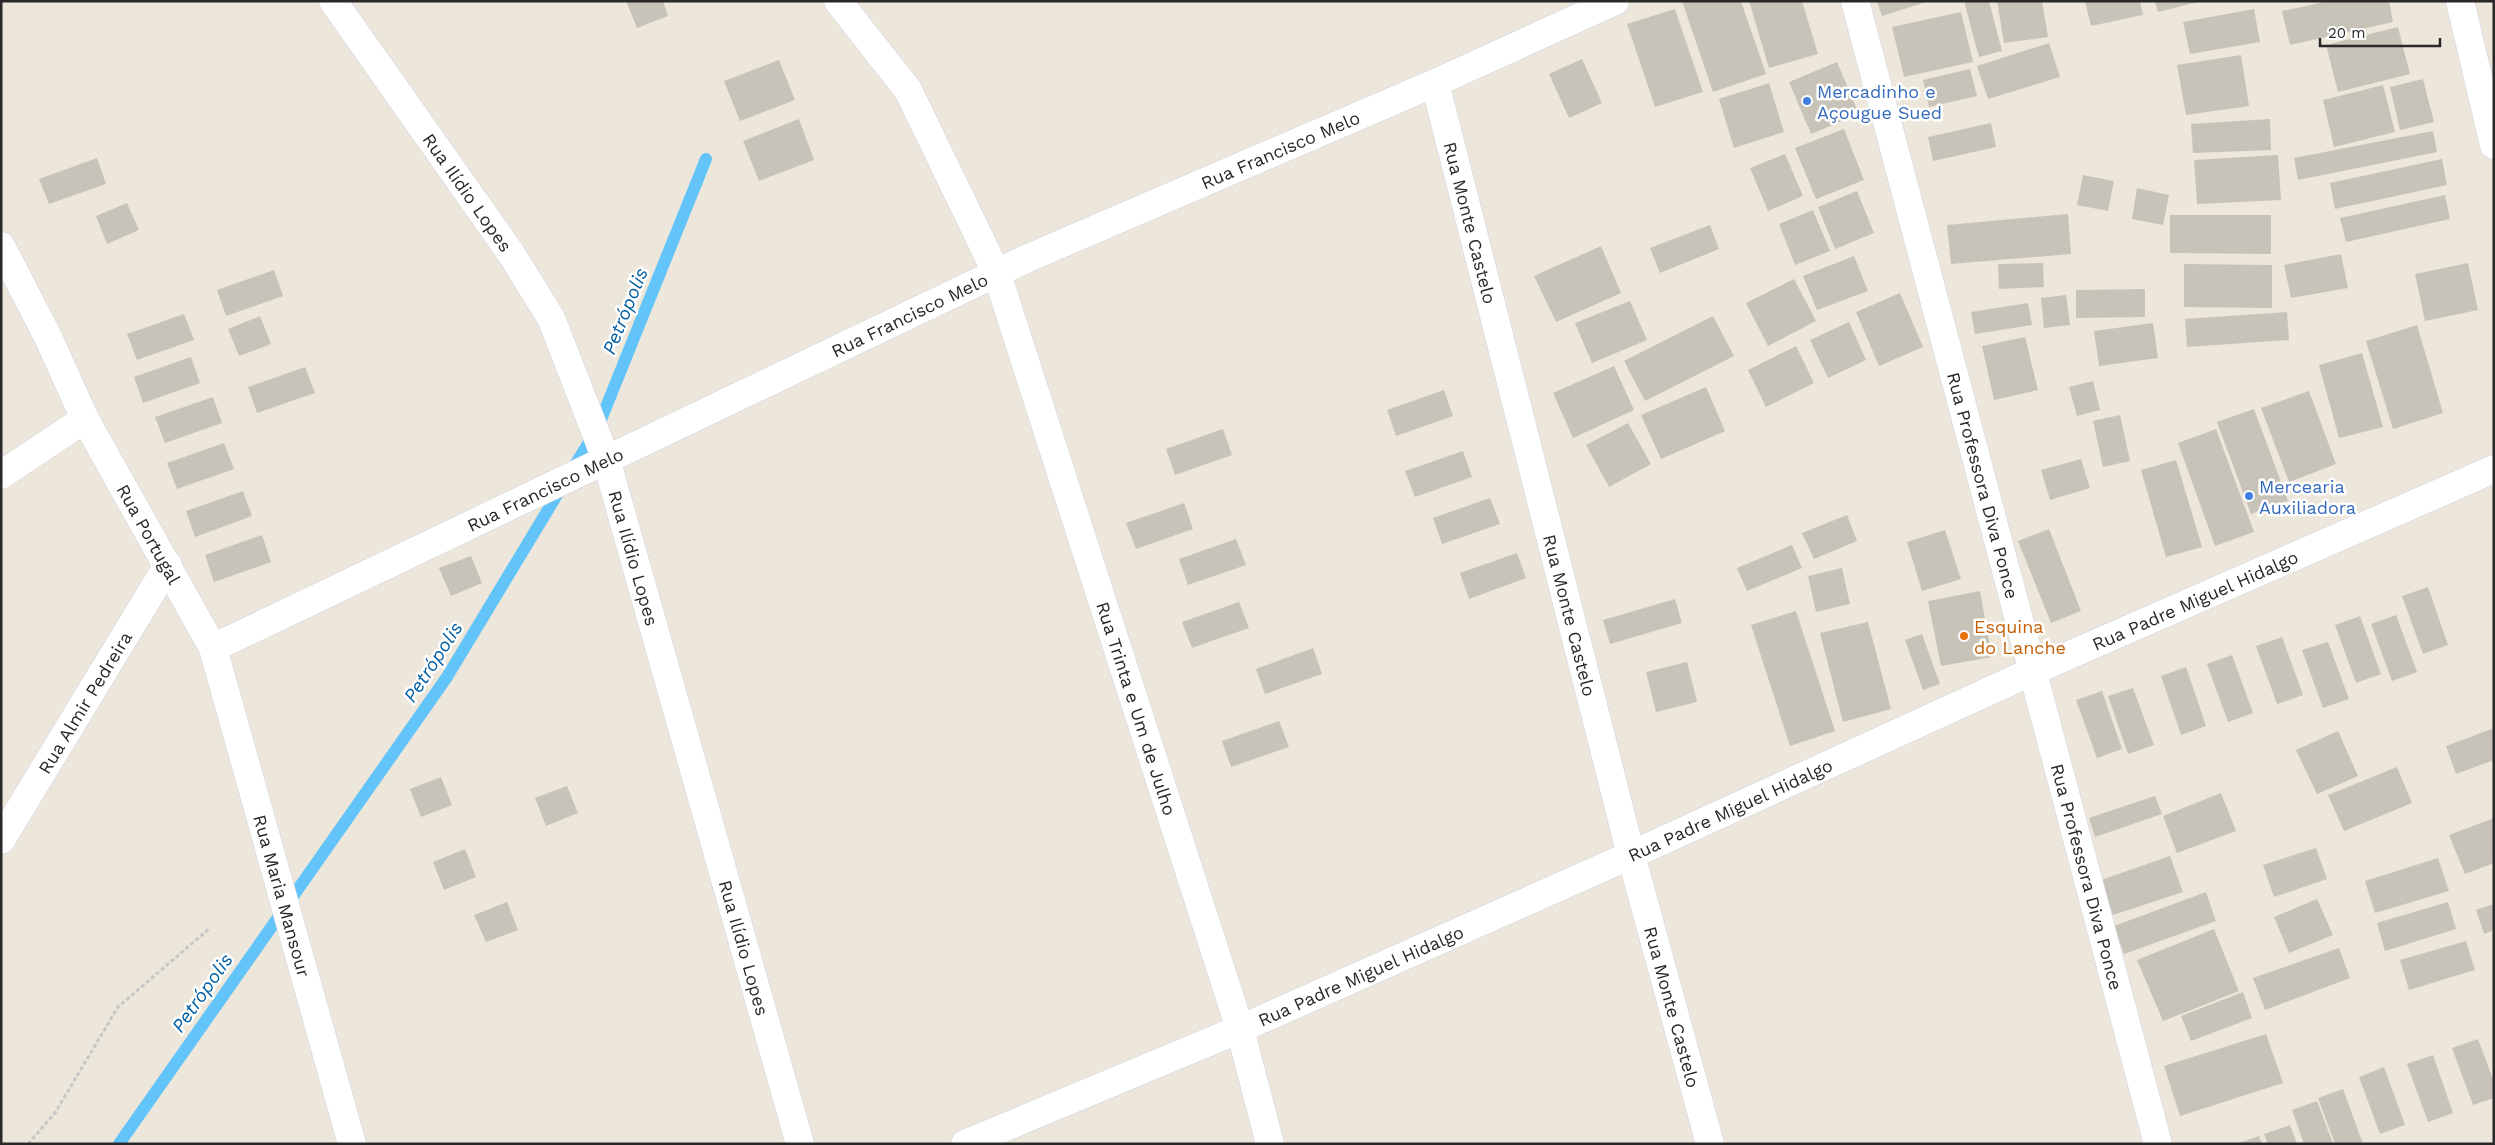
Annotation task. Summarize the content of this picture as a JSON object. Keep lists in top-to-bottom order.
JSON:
{
  "streets": {
    "street": [
      "Rua Francisco Melo",
      "Rua Ilídio Lopes",
      "Rua Monte Castelo",
      "Rua Professora Diva Ponce",
      "Rua Portugal",
      "Rua Padre Miguel Hidalgo",
      "Rua Almir Pedreira",
      "Rua Trinta e Um de Julho",
      "Rua Maria Mansour"
    ]
  },
  "crossings": [
    ["Rua Francisco Melo", "Rua Ilídio Lopes"],
    ["Rua Francisco Melo", "Rua Monte Castelo"],
    ["Rua Francisco Melo", "Rua Portugal"],
    ["Rua Francisco Melo", "Rua Trinta e Um de Julho"],
    ["Rua Francisco Melo", "Rua Maria Mansour"],
    ["Rua Monte Castelo", "Rua Padre Miguel Hidalgo"],
    ["Rua Professora Diva Ponce", "Rua Padre Miguel Hidalgo"],
    ["Rua Portugal", "Rua Almir Pedreira"],
    ["Rua Portugal", "Rua Maria Mansour"],
    ["Rua Padre Miguel Hidalgo", "Rua Trinta e Um de Julho"]
  ],
  "water": ["Petrópolis"],
  "places": ["Mercadinho e Açougue Sued", "Mercearia Auxiliadora", "Esquina do Lanche"],
  "scale_bar": "20 m"
}
